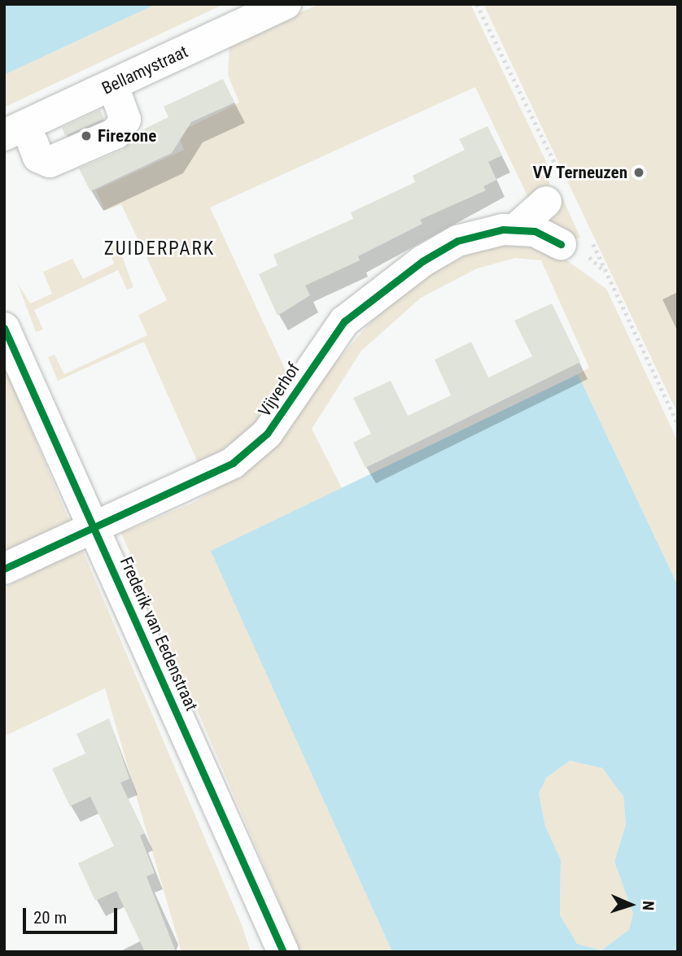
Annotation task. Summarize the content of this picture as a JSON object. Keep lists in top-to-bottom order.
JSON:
{
  "streets": {
    "street": ["Bellamystraat", "Vijverhof", "Frederik van Eedenstraat"]
  },
  "crossings": [
    ["Vijverhof", "Frederik van Eedenstraat"]
  ],
  "districts": ["ZUIDERPARK"],
  "places": ["Firezone", "VV Terneuzen"],
  "scale_bar": "20 m",
  "north": "right"
}
